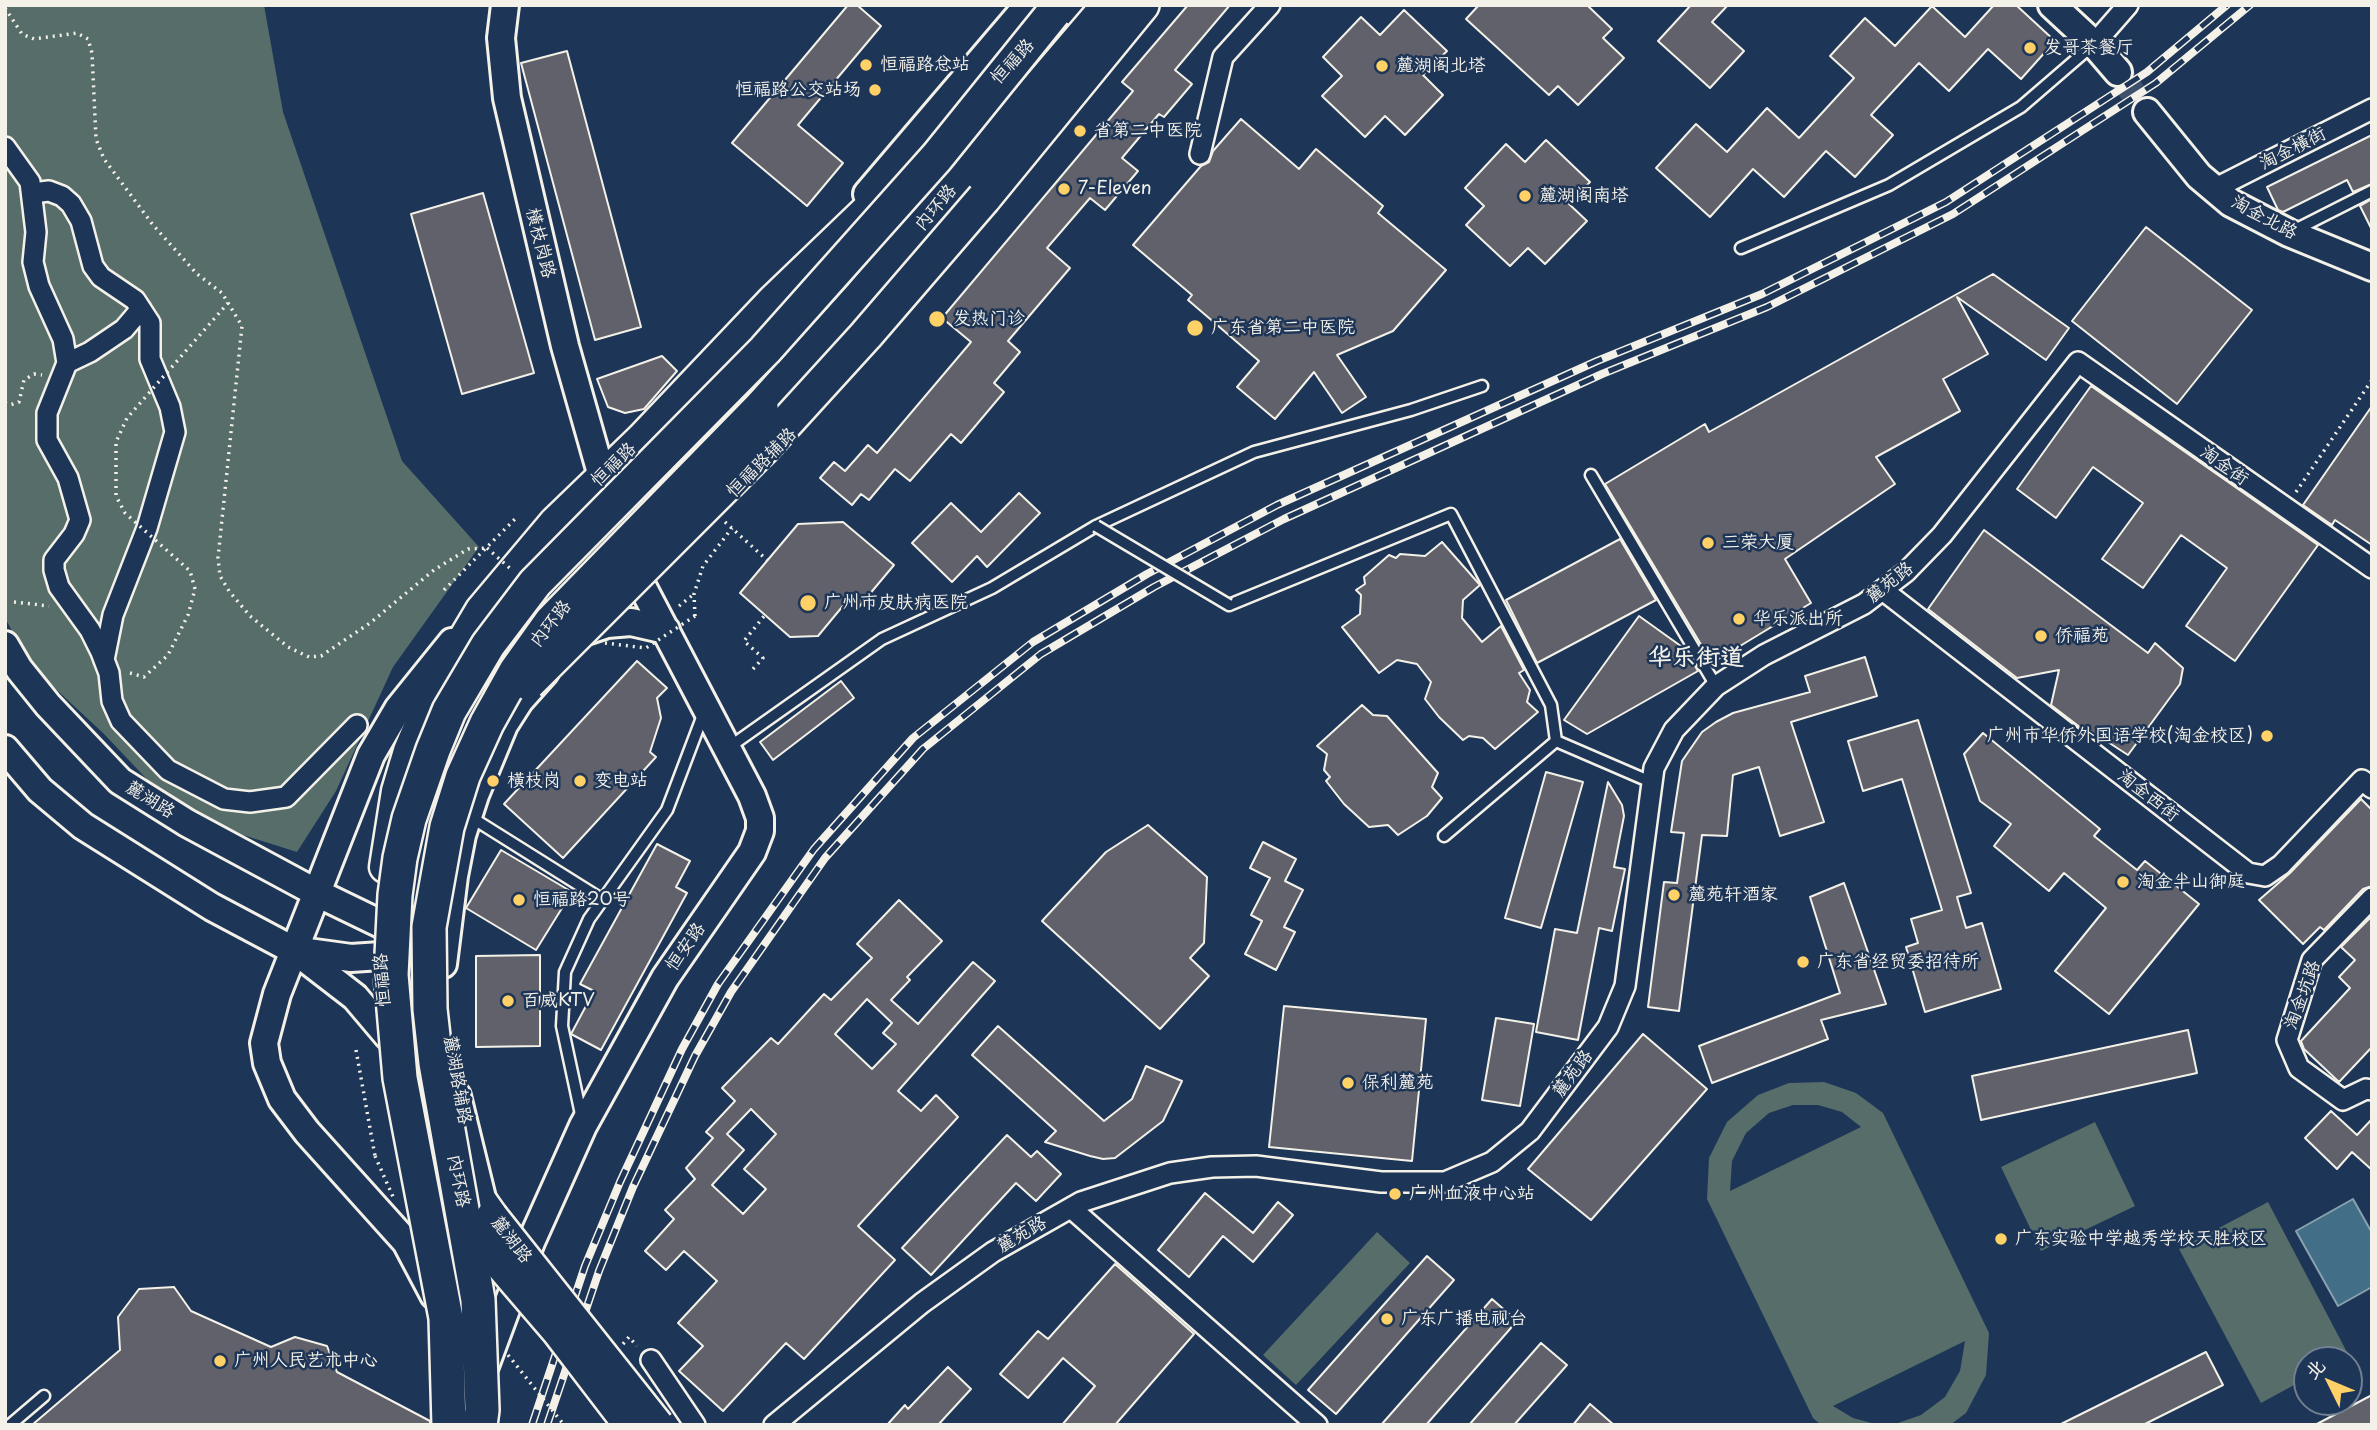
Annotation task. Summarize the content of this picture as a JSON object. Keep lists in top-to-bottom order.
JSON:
{
  "streets": {
    "highway": ["内环路"],
    "main road": ["恒福路", "麓湖路"],
    "street": [
      "淘金横街",
      "淘金北路",
      "横枝岗路",
      "恒福路辅路",
      "淘金街",
      "麓苑路",
      "淘金西街",
      "恒安路",
      "淘金坑路",
      "麓湖路辅路"
    ]
  },
  "crossings": [
    ["恒福路", "内环路"],
    ["恒福路", "横枝岗路"],
    ["恒福路", "麓湖路"],
    ["恒福路", "恒安路"],
    ["淘金横街", "淘金北路"],
    ["内环路", "恒安路"],
    ["横枝岗路", "恒安路"],
    ["恒福路辅路", "恒安路"],
    ["恒福路辅路", "麓湖路辅路"],
    ["淘金街", "麓苑路"],
    ["麓苑路", "淘金西街"],
    ["麓湖路", "麓湖路辅路"]
  ],
  "districts": ["华乐街道"],
  "places": [
    "发哥茶餐厅",
    "恒福路总站",
    "麓湖阁北塔",
    "恒福路公交站场",
    "省第二中医院",
    "7-Eleven",
    "麓湖阁南塔",
    "发热门诊",
    "广东省第二中医院",
    "三荣大厦",
    "广州市皮肤病医院",
    "华乐派出所",
    "侨福苑",
    "广州市华侨外国语学校(淘金校区)",
    "横枝岗",
    "变电站",
    "淘金半山御庭",
    "麓苑轩酒家",
    "恒福路20号",
    "广东省经贸委招待所",
    "百威KTV",
    "保利麓苑",
    "广州血液中心站",
    "广东实验中学越秀学校天胜校区",
    "广东广播电视台",
    "广州人民艺术中心"
  ],
  "north": "top left"
}
